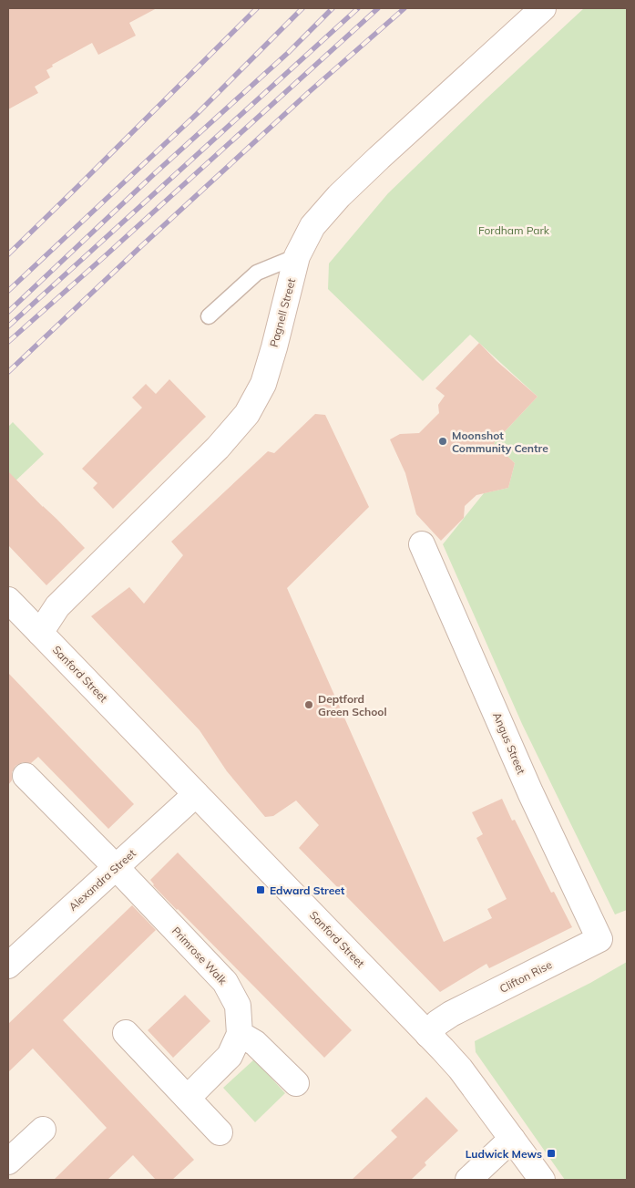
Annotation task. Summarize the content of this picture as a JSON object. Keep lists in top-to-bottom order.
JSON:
{
  "streets": {
    "street": [
      "Pagnell Street",
      "Sanford Street",
      "Angus Street",
      "Alexandra Street",
      "Primrose Walk",
      "Clifton Rise"
    ]
  },
  "crossings": [
    ["Pagnell Street", "Sanford Street"],
    ["Sanford Street", "Alexandra Street"],
    ["Sanford Street", "Clifton Rise"],
    ["Angus Street", "Clifton Rise"],
    ["Alexandra Street", "Primrose Walk"]
  ],
  "parks": ["Fordham Park"],
  "places": {
    "other": ["Moonshot Community Centre", "Deptford Green School"],
    "transit": ["Edward Street", "Ludwick Mews"]
  }
}
